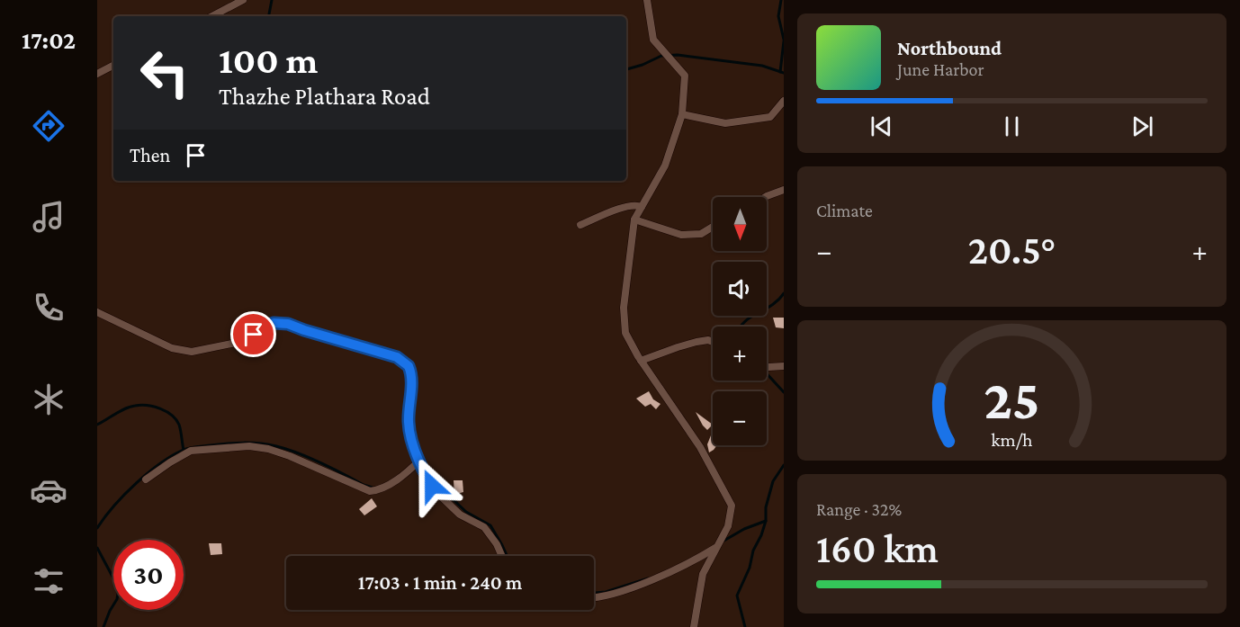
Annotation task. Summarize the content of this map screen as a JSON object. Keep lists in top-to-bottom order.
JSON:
{
  "north": "bottom",
  "page": {
    "tabs": "17:02",
    "turn": ["100 m", "Thazhe Plathara Road"],
    "song": ["Northbound", "June Harbor"],
    "then": "Then",
    "tile": [
      "Climate",
      ["Range · 32%", "160 km"]
    ],
    "map_buttons": ["+", "−"],
    "heat": ["−", "20.5°", "+"],
    "limit": "30",
    "trip": "17:03 · 1 min · 240 m",
    "gauge": ["25", "km/h"]
  }
}
